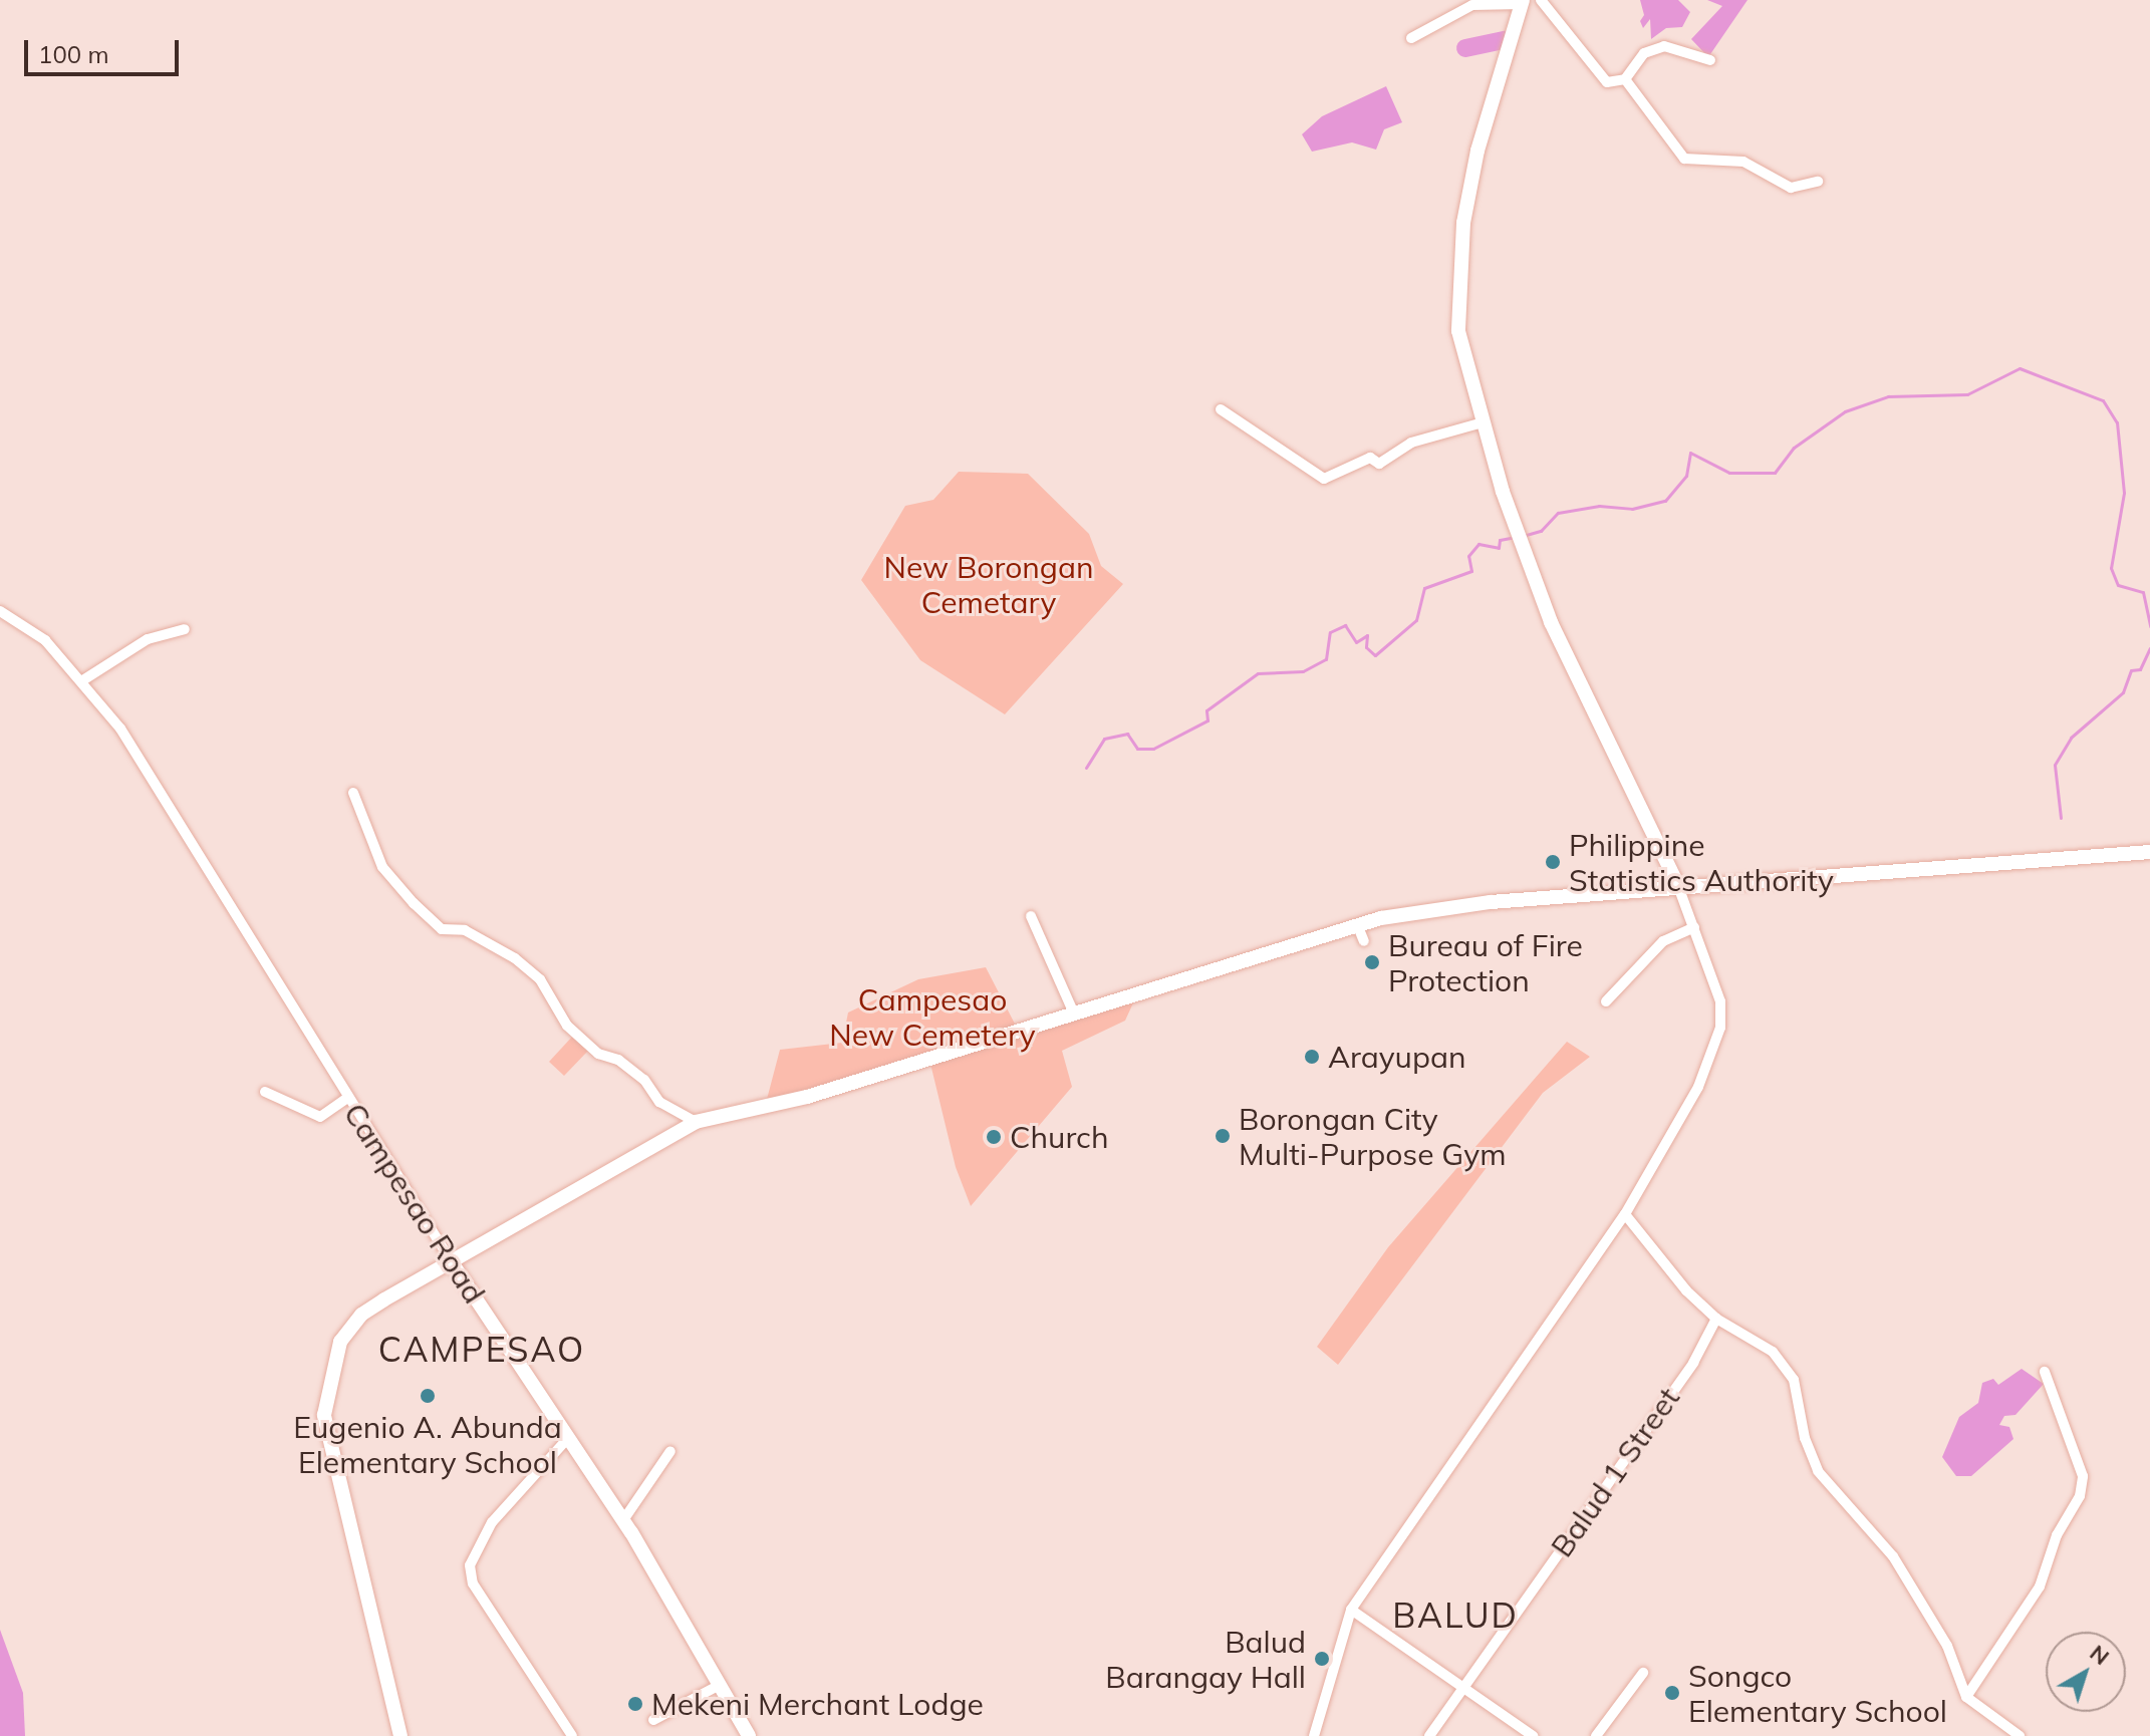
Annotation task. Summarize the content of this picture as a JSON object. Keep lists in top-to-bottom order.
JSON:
{
  "streets": {
    "street": ["Campesao Road", "Balud 1 Street"]
  },
  "districts": ["CAMPESAO", "BALUD"],
  "parks": ["New Borongan Cemetary", "Campesao New Cemetery"],
  "places": [
    "Philippine Statistics Authority",
    "Bureau of Fire Protection",
    "Arayupan",
    "Borongan City Multi-Purpose Gym",
    "Church",
    "Eugenio A. Abunda Elementary School",
    "Balud Barangay Hall",
    "Songco Elementary School",
    "Mekeni Merchant Lodge"
  ],
  "scale_bar": "100 m",
  "north": "top right"
}
